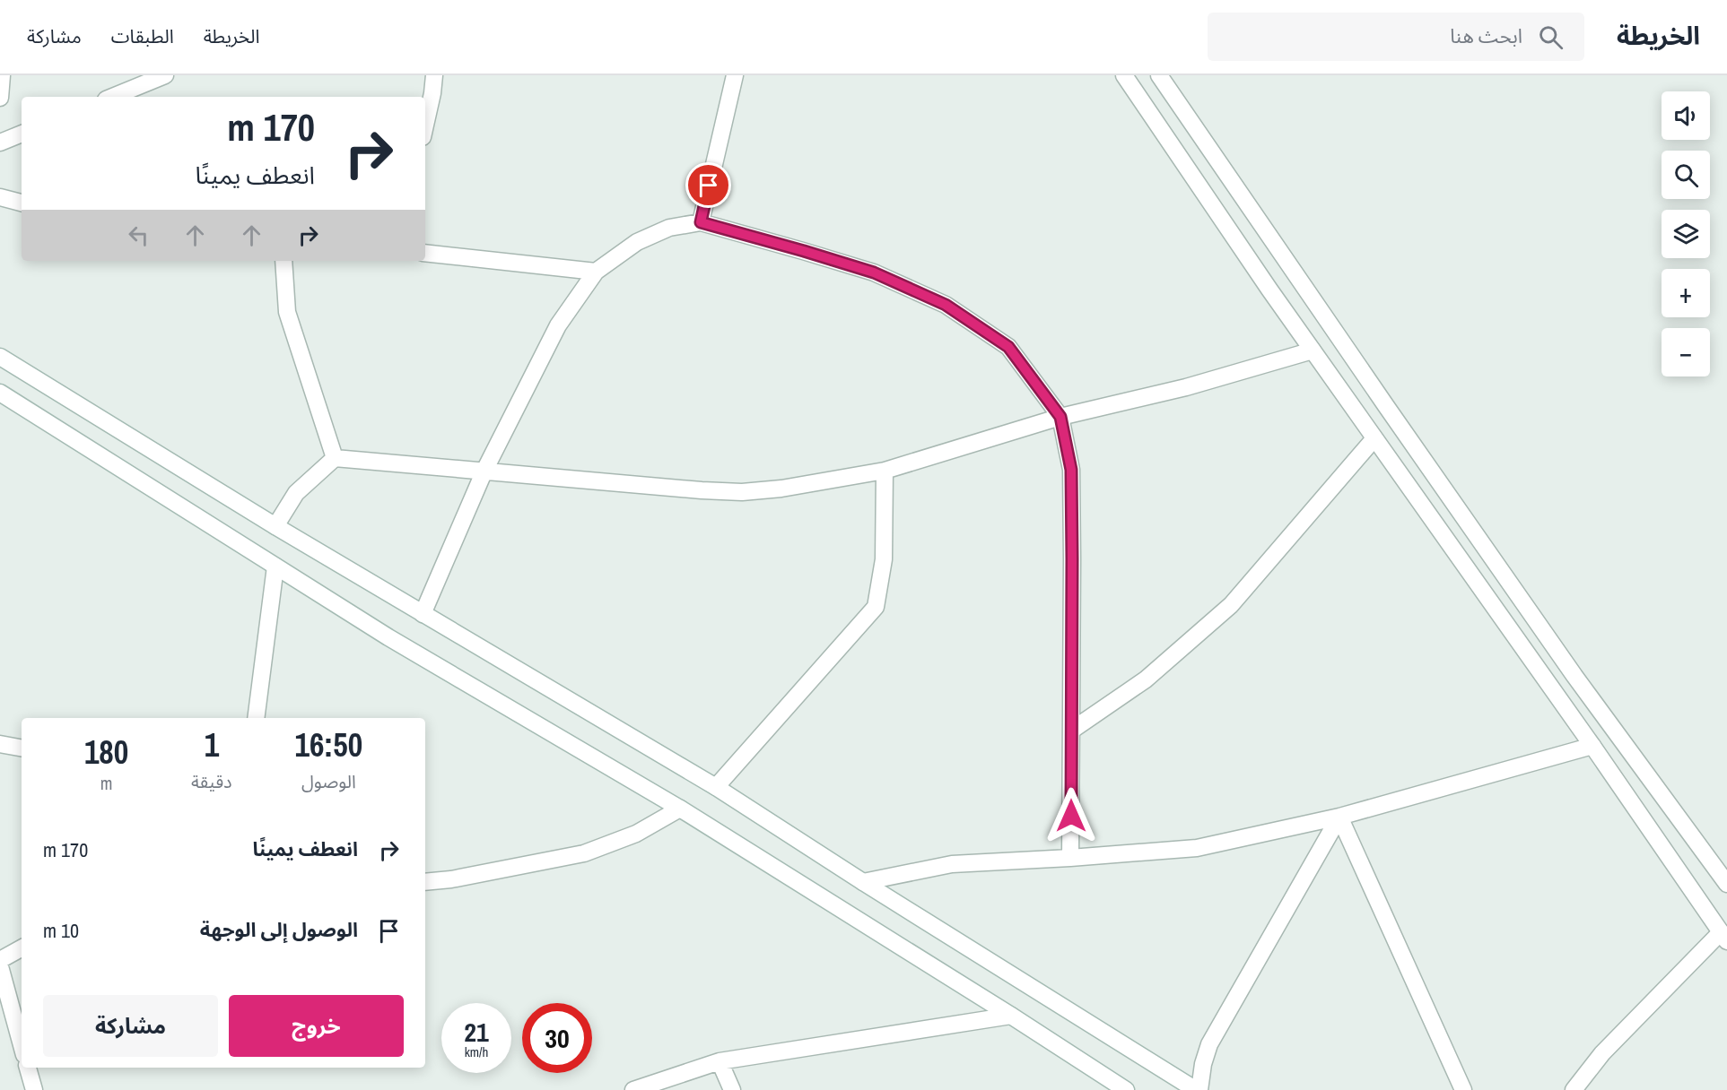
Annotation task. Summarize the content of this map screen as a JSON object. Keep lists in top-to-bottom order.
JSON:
{
  "page": {
    "header": "الخريطة",
    "search": "ابحث هنا",
    "nav": ["الخريطة", "الطبقات", "مشاركة"],
    "map_buttons": ["+", "−"],
    "turn": ["170 m", "انعطف يمينًا"],
    "eta": [
      "16:50",
      "الوصول",
      "1",
      "دقيقة",
      "180",
      "m"
    ],
    "list": [
      {
        "name": "انعطف يمينًا",
        "value": "170 m"
      },
      {
        "name": "الوصول إلى الوجهة",
        "value": "10 m"
      }
    ],
    "buttons": ["خروج", "مشاركة"],
    "speed": "21 km/h",
    "limit": "30"
  }
}
